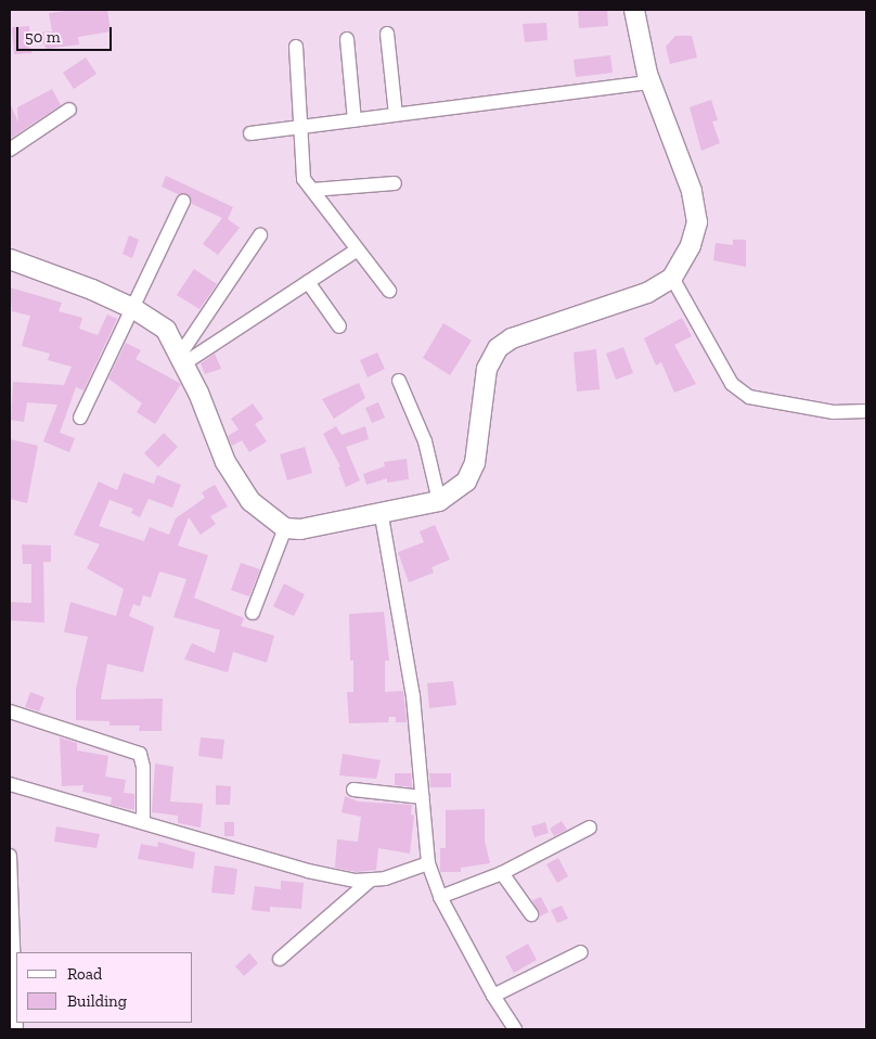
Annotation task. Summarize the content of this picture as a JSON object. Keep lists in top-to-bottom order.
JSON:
{
  "legend": ["Road", "Building"],
  "scale_bar": "50 m"
}
